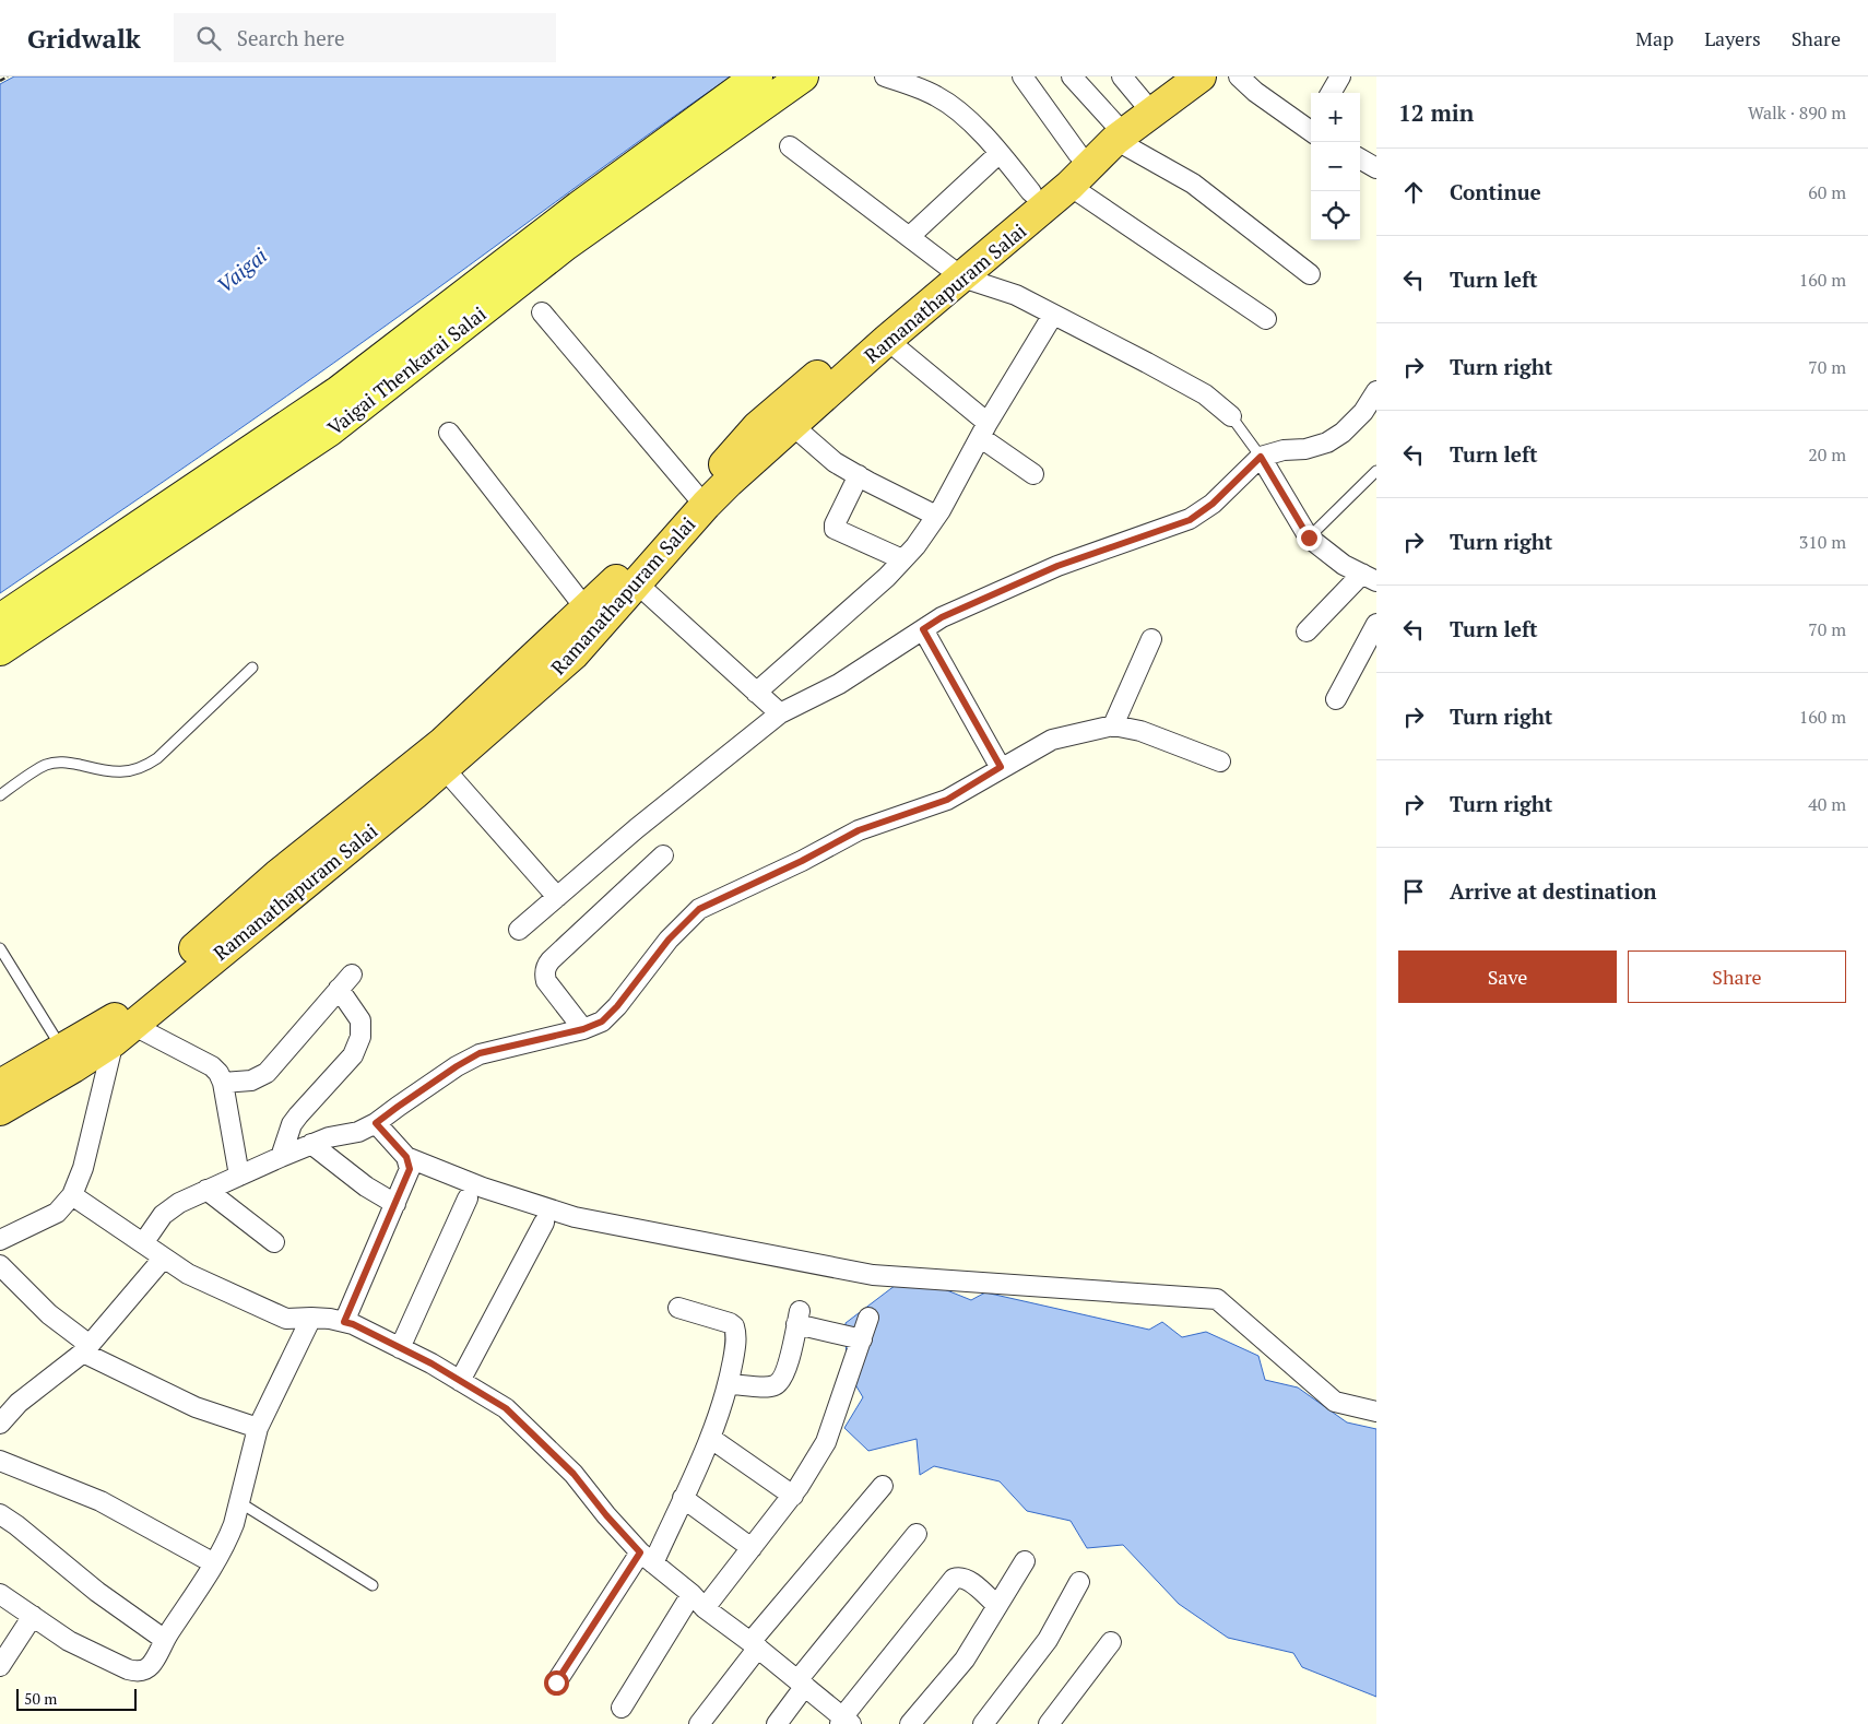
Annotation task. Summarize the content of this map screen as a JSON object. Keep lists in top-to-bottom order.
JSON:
{
  "streets": {
    "highway": ["Ramanathapuram Salai"],
    "main road": ["Vaigai Thenkarai Salai"]
  },
  "water": ["Vaigai"],
  "scale_bar": "50 m",
  "page": {
    "header": "Gridwalk",
    "search": "Search here",
    "nav": ["Map", "Layers", "Share"],
    "heading": ["12 min", "Walk · 890 m"],
    "map_buttons": ["+", "−"],
    "list": [
      ["Continue", "60 m"],
      ["Turn left", "160 m"],
      ["Turn right", "70 m"],
      ["Turn left", "20 m"],
      ["Turn right", "310 m"],
      ["Turn left", "70 m"],
      ["Turn right", "160 m"],
      ["Turn right", "40 m"],
      "Arrive at destination"
    ],
    "buttons": ["Save", "Share"],
    "scale": "50 m"
  }
}
